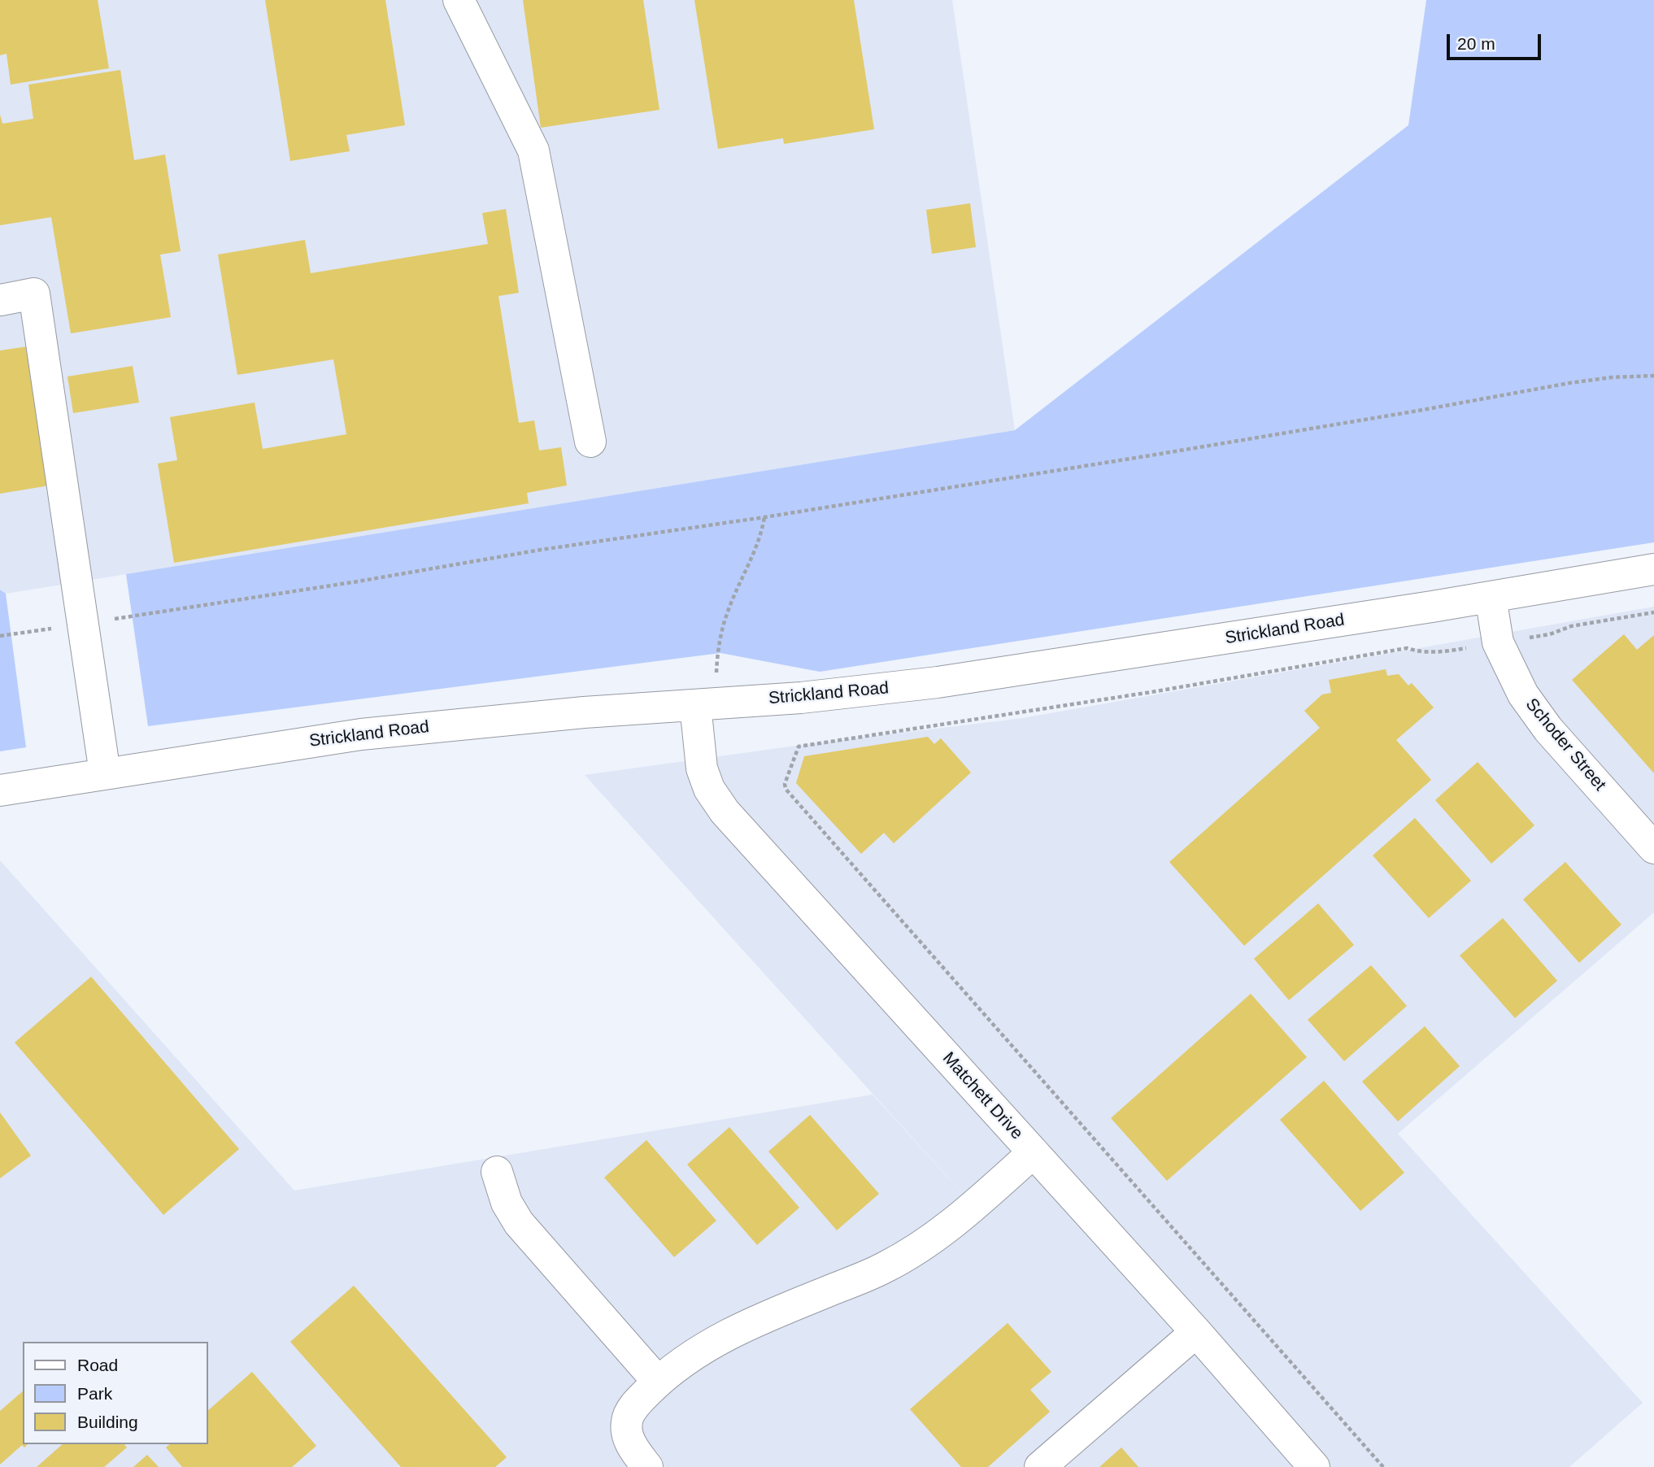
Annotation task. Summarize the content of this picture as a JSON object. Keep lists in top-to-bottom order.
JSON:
{
  "streets": {
    "street": ["Strickland Road", "Schoder Street", "Matchett Drive"]
  },
  "crossings": [
    ["Strickland Road", "Schoder Street"],
    ["Strickland Road", "Matchett Drive"]
  ],
  "legend": ["Road", "Park", "Building"],
  "scale_bar": "20 m"
}
